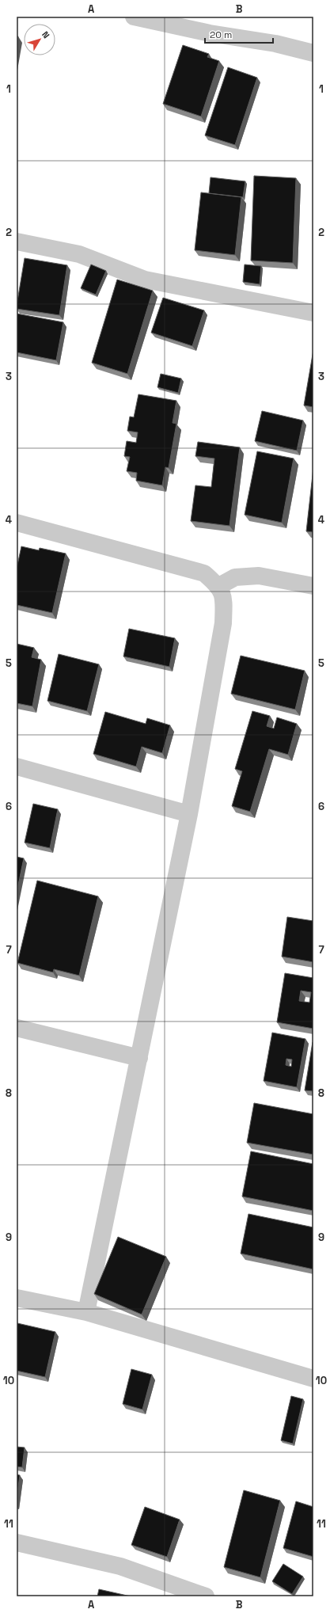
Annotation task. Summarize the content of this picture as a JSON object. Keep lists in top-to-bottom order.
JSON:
{
  "scale_bar": "20 m",
  "north": "top right",
  "grid": {
    "columns": ["A", "B"],
    "rows": [
      "1",
      "2",
      "3",
      "4",
      "5",
      "6",
      "7",
      "8",
      "9",
      "10",
      "11"
    ]
  }
}
